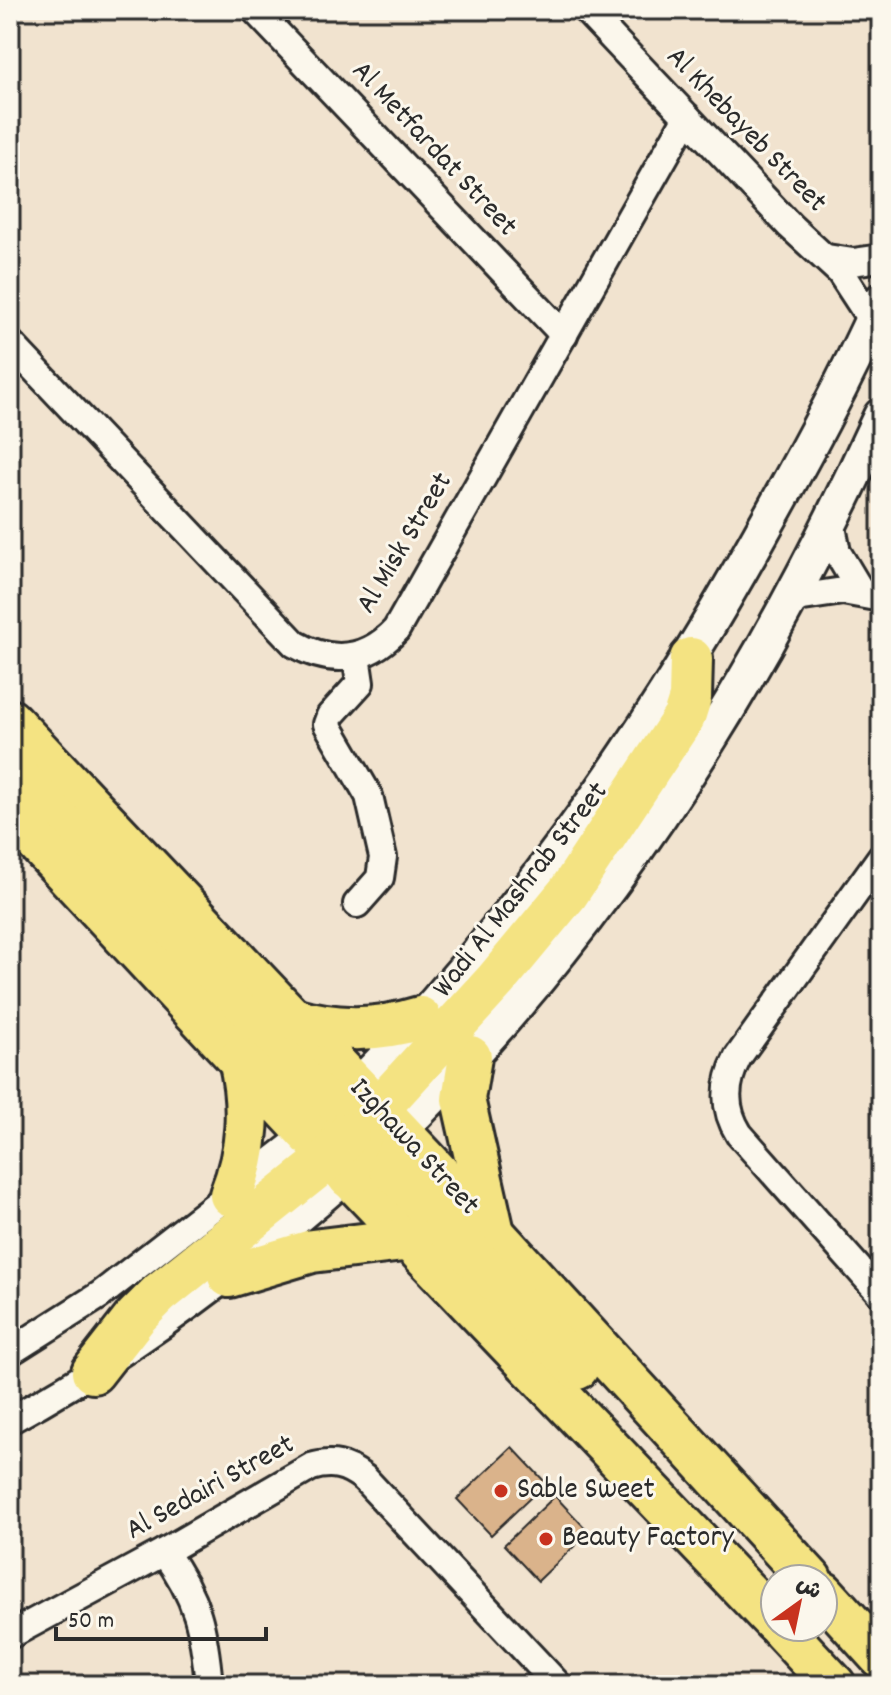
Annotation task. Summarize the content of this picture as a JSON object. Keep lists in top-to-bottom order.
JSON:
{
  "streets": {
    "main road": ["Izghawa Street"],
    "street": [
      "Al Khebayeb Street",
      "Al Metfardat Street",
      "Al Misk Street",
      "Wadi Al Mashrab Street",
      "Al Sedairi Street"
    ]
  },
  "crossings": [
    ["Al Khebayeb Street", "Al Misk Street"],
    ["Al Khebayeb Street", "Wadi Al Mashrab Street"],
    ["Al Metfardat Street", "Al Misk Street"],
    ["Wadi Al Mashrab Street", "Izghawa Street"]
  ],
  "places": ["Sable Sweet", "Beauty Factory"],
  "scale_bar": "50 m",
  "north": "top right"
}
